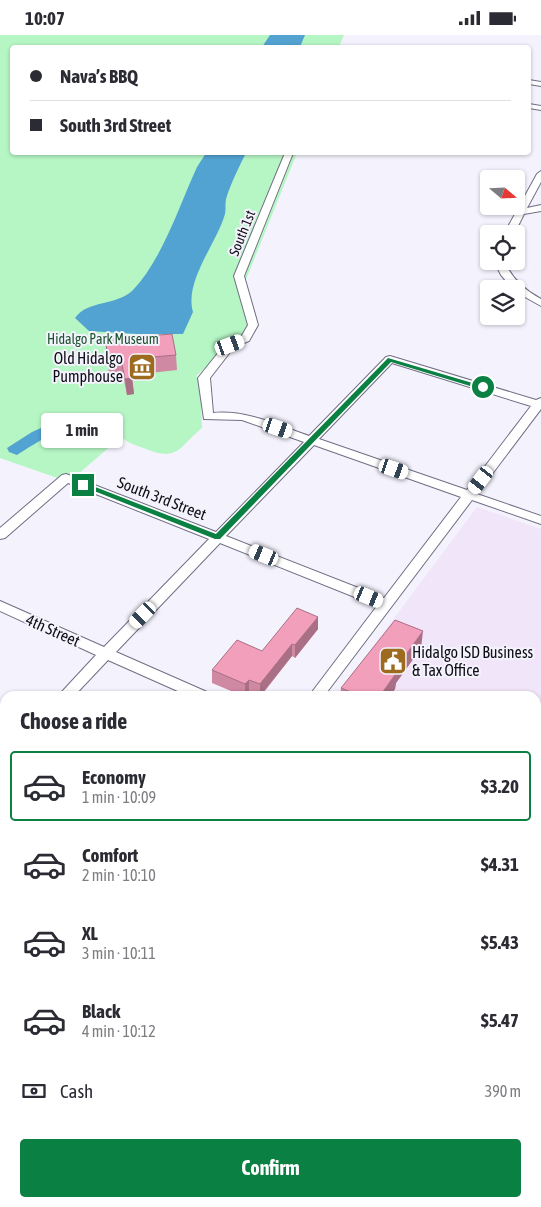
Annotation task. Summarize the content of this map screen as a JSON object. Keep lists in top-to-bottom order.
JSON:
{
  "streets": {
    "street": ["South 1st", "South 3rd Street", "4th Street"]
  },
  "parks": ["Hidalgo Park Museum"],
  "places": {
    "museum": ["Old Hidalgo Pumphouse"],
    "public building": ["Hidalgo ISD Business & Tax Office"]
  },
  "north": "right",
  "page": {
    "status": "10:07",
    "banner": ["Nava’s BBQ", "South 3rd Street"],
    "bubble": "1 min",
    "heading": "Choose a ride",
    "list": [
      {
        "name": "Economy",
        "note": "1 min · 10:09",
        "value": "$3.20"
      },
      {
        "name": "Comfort",
        "note": "2 min · 10:10",
        "value": "$4.31"
      },
      {
        "name": "XL",
        "note": "3 min · 10:11",
        "value": "$5.43"
      },
      {
        "name": "Black",
        "note": "4 min · 10:12",
        "value": "$5.47"
      }
    ],
    "pay": ["Cash", "390 m"],
    "buttons": "Confirm"
  }
}
